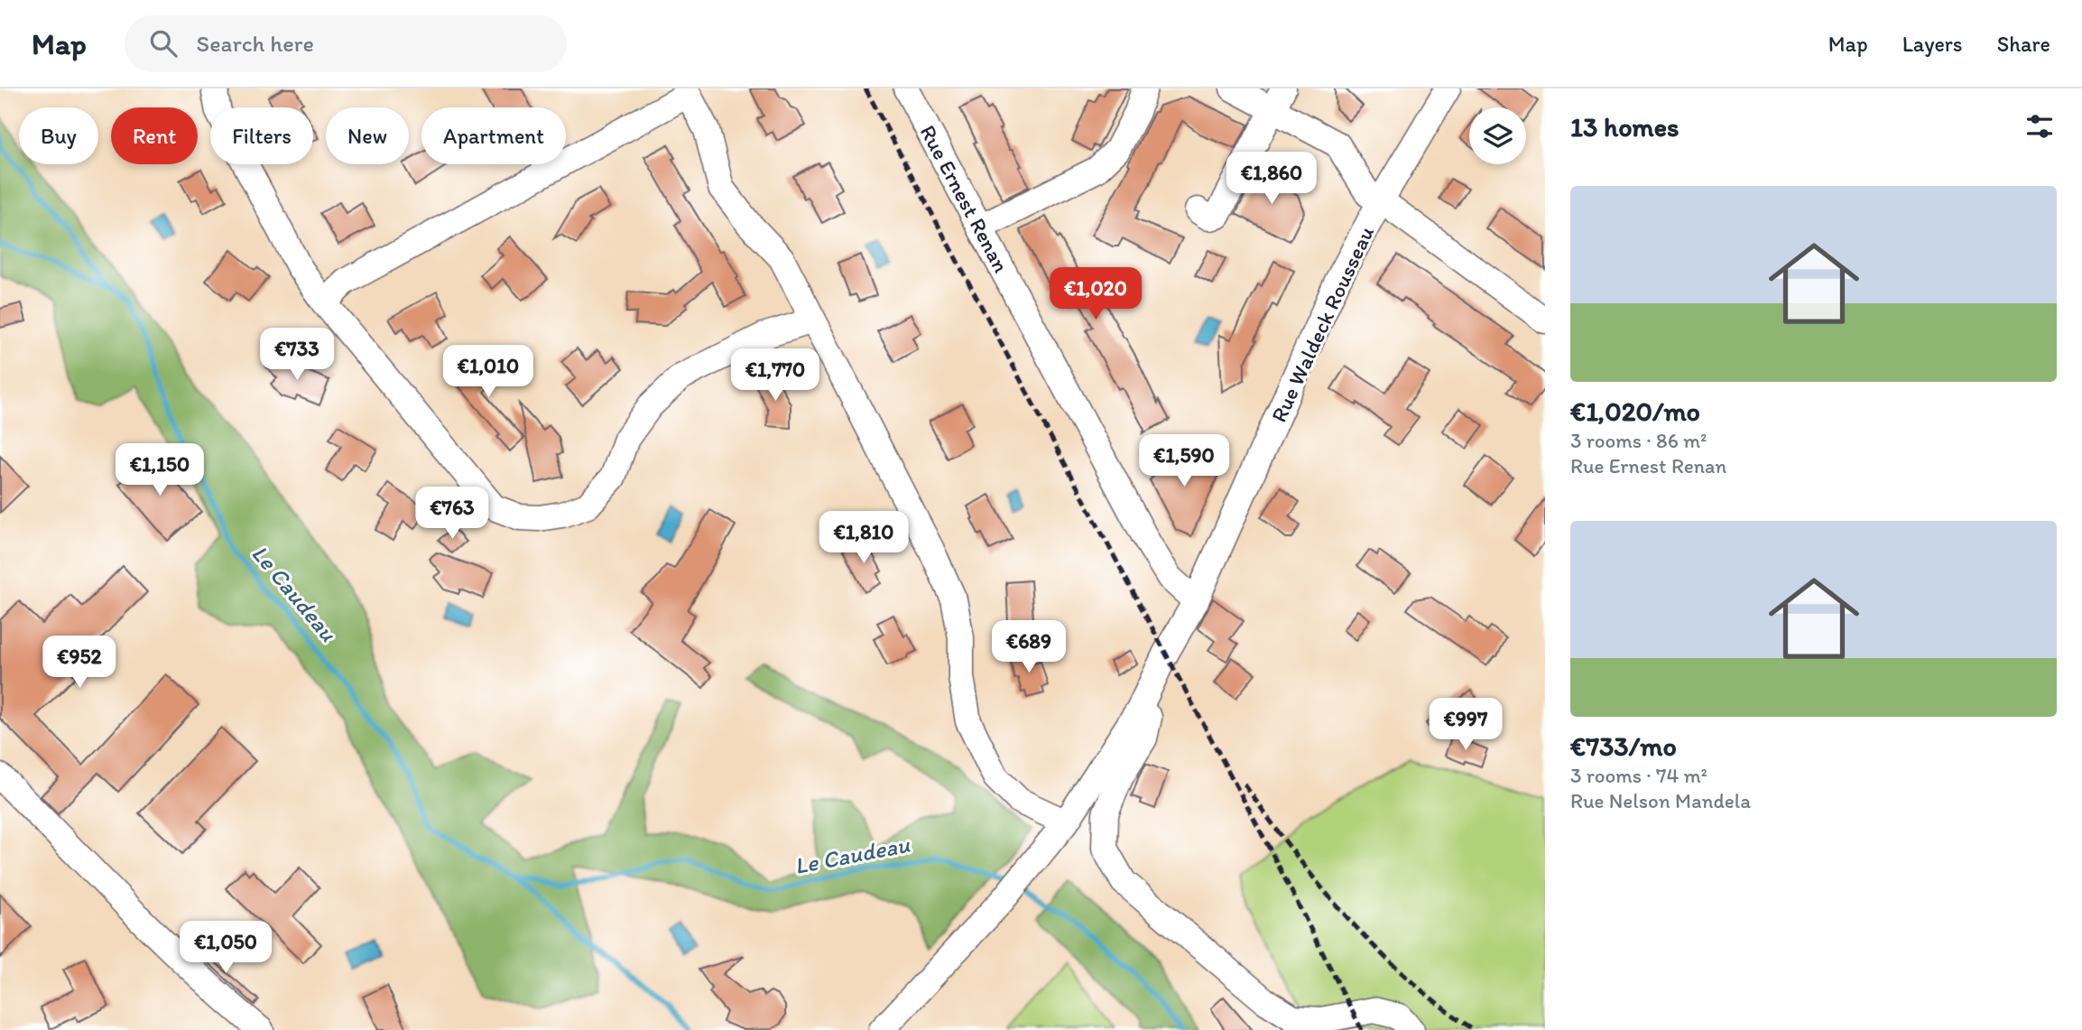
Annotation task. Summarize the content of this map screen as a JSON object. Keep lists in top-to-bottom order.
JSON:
{
  "streets": {
    "street": ["Rue Ernest Renan", "Rue Waldeck Rousseau"]
  },
  "crossings": [
    ["Rue Ernest Renan", "Rue Waldeck Rousseau"]
  ],
  "water": ["Le Caudeau"],
  "page": {
    "header": "Map",
    "search": "Search here",
    "nav": ["Map", "Layers", "Share"],
    "heading": "13 homes",
    "chip": [
      "Buy",
      "Rent",
      "Filters",
      "New",
      "Apartment"
    ],
    "price": [
      "€1,860",
      "€1,020",
      "€733",
      "€1,010",
      "€1,770",
      "€1,590",
      "€1,150",
      "€763",
      "€1,810",
      "€689",
      "€952",
      "€997",
      "€1,050"
    ],
    "list": [
      {
        "name": "€1,020/mo",
        "note": "3 rooms · 86 m² · Rue Ernest Renan"
      },
      {
        "name": "€733/mo",
        "note": "3 rooms · 74 m² · Rue Nelson Mandela"
      }
    ]
  }
}
